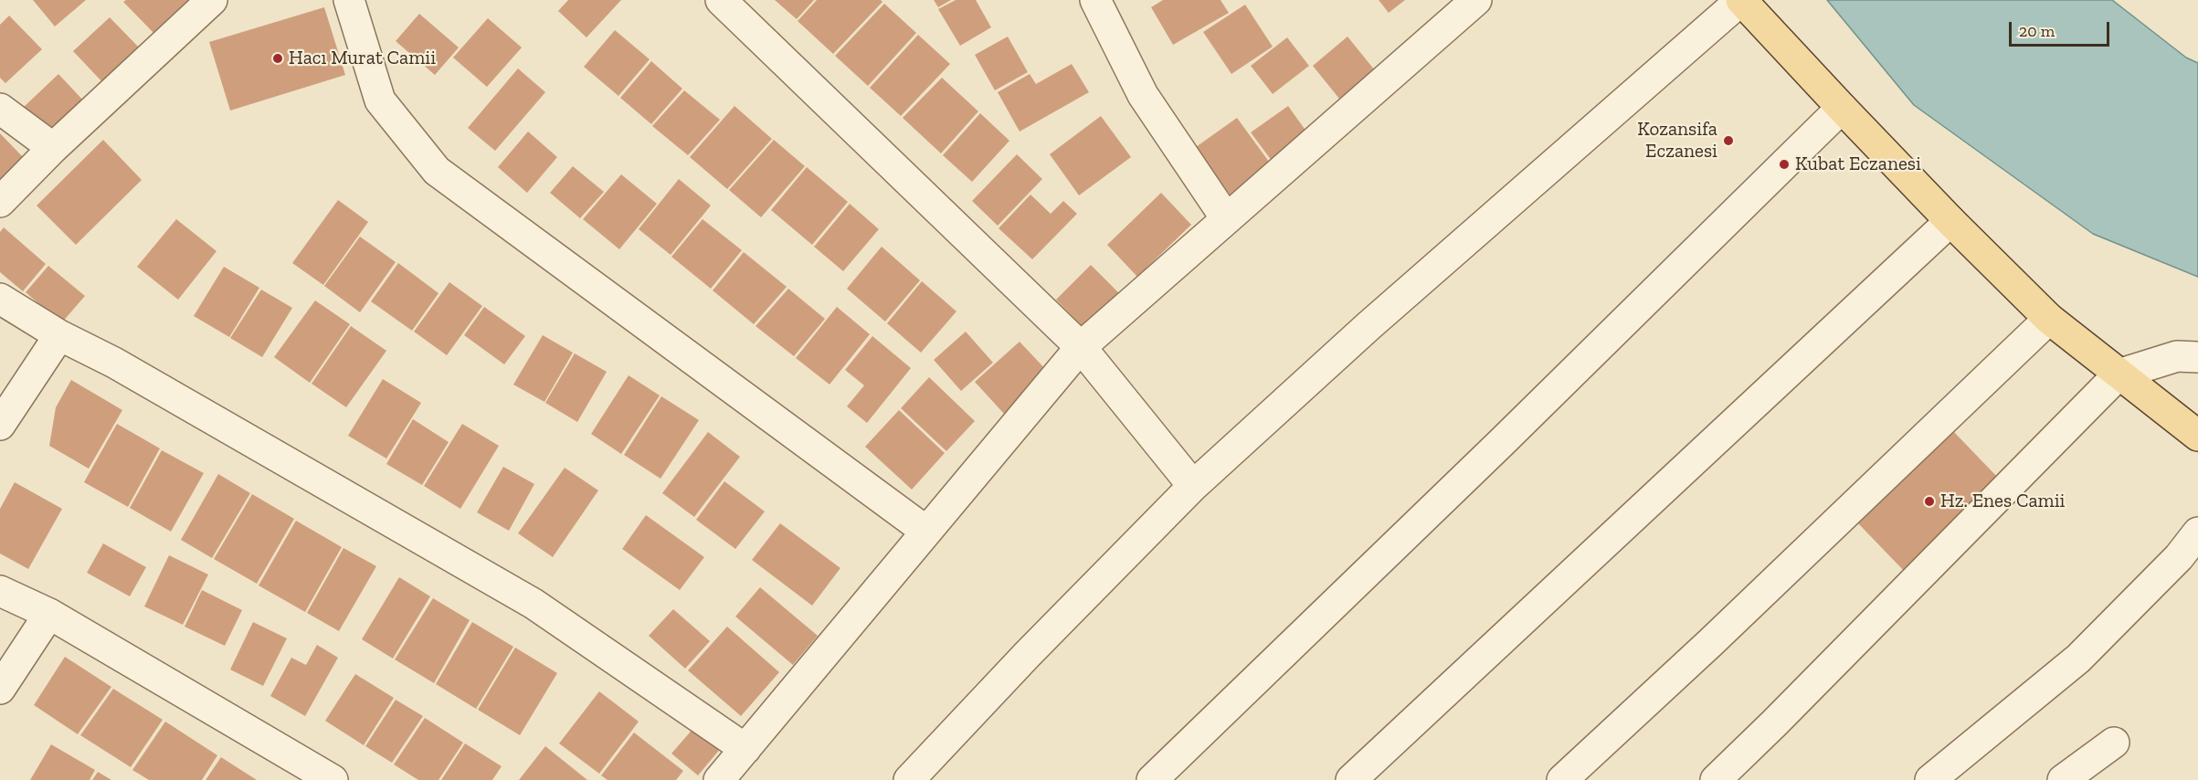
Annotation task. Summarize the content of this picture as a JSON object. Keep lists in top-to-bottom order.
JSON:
{
  "places": [
    "Hacı Murat Camii",
    "Kozansifa Eczanesi",
    "Kubat Eczanesi",
    "Hz. Enes Camii"
  ],
  "scale_bar": "20 m"
}
